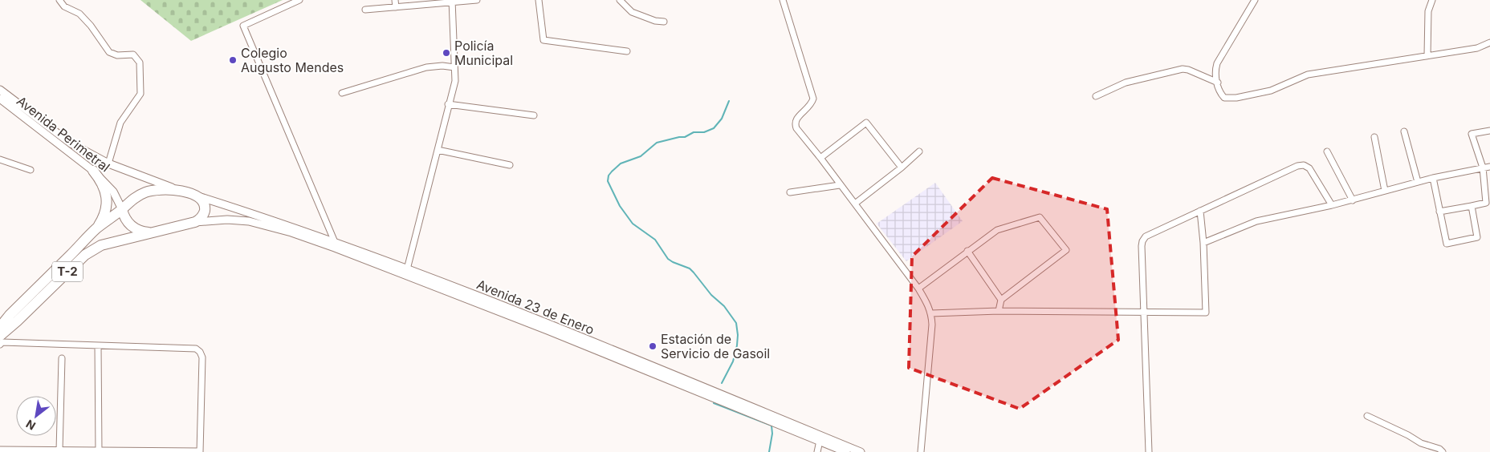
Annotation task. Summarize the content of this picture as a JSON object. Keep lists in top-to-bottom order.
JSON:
{
  "streets": {
    "highway": ["T-2"],
    "main road": ["Avenida Perimetral", "Avenida 23 de Enero"]
  },
  "crossings": [
    ["Avenida Perimetral", "T-2"],
    ["T-2", "Avenida 23 de Enero"]
  ],
  "places": ["Policía Municipal", "Colegio Augusto Mendes", "Estación de Servicio de Gasoil"],
  "north": "bottom left"
}
